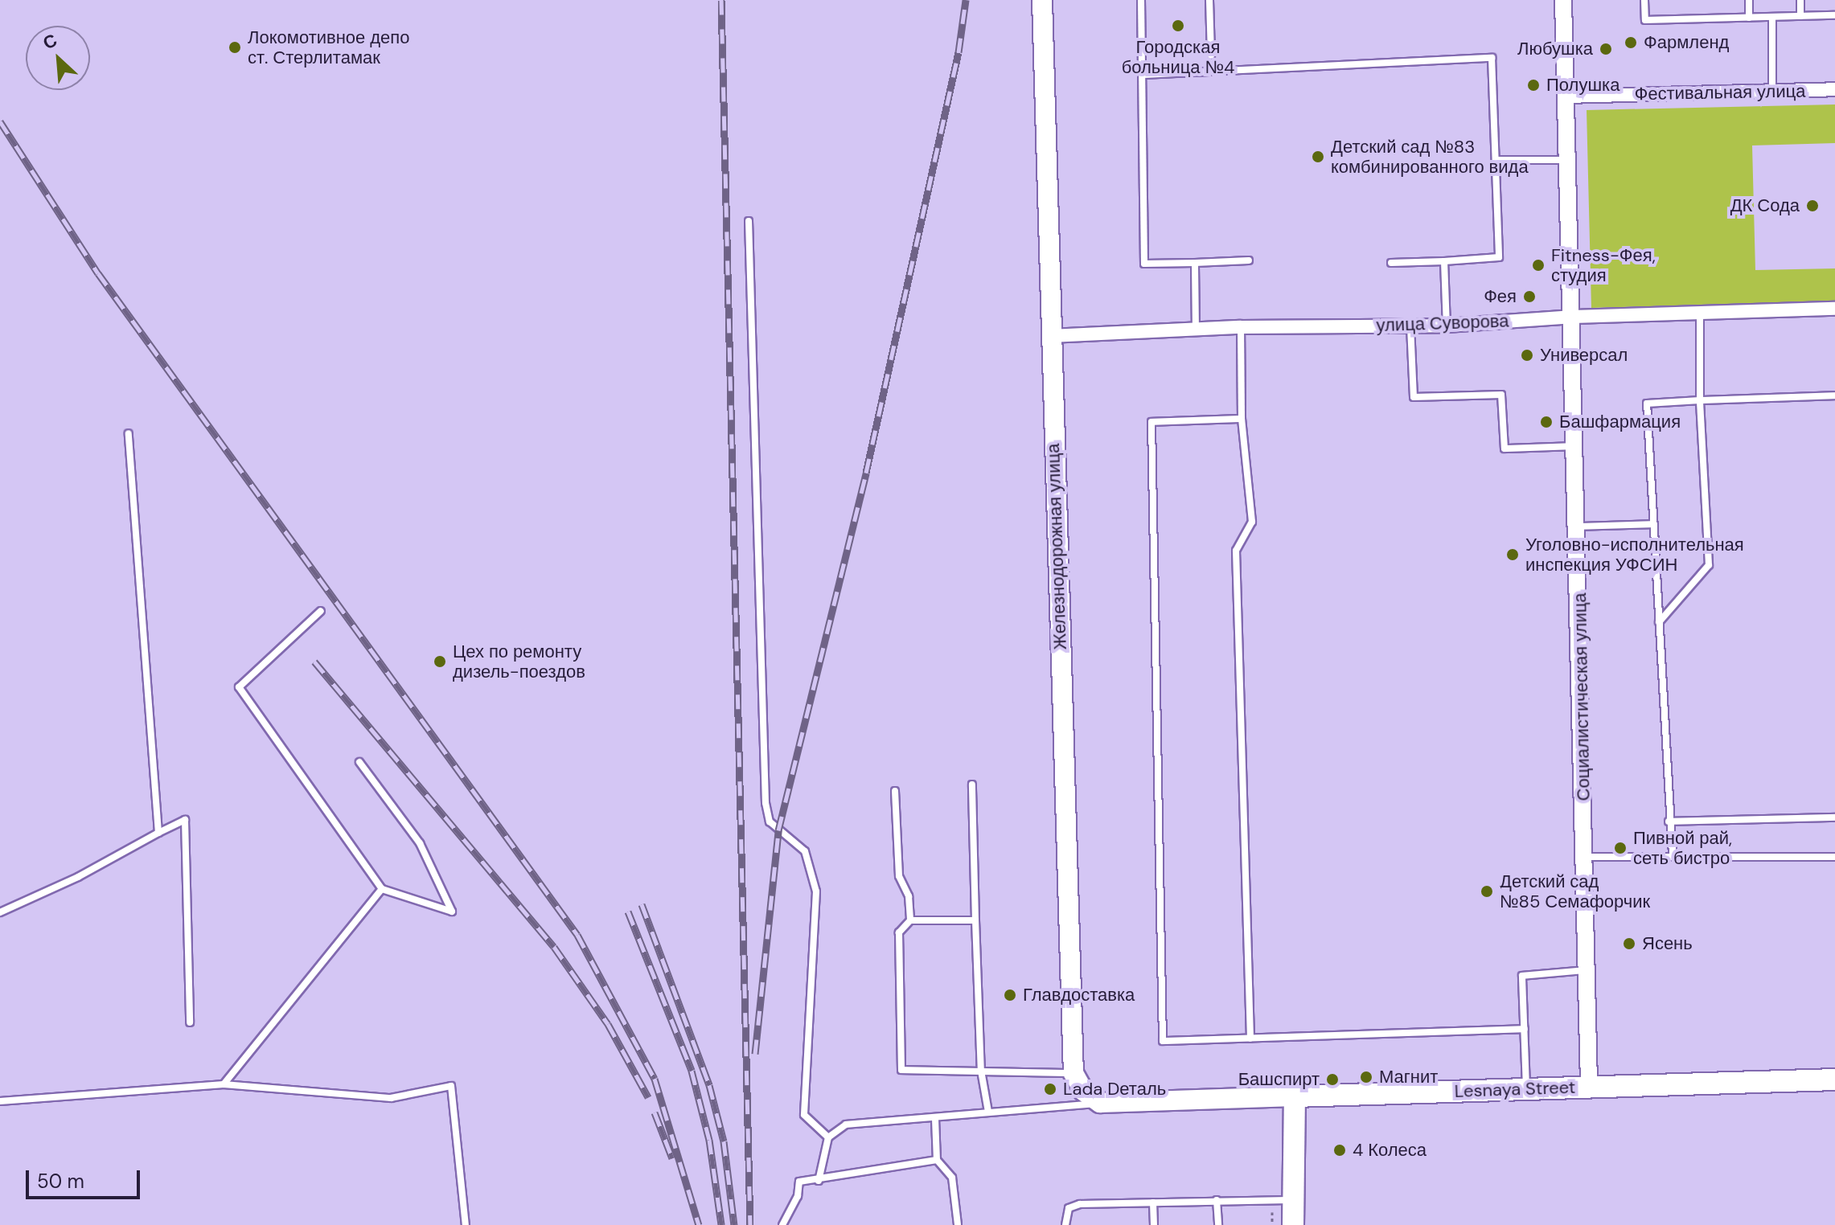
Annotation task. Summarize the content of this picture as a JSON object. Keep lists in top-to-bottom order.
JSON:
{
  "streets": {
    "main road": ["Железнодорожная улица", "Lesnaya Street"],
    "street": ["Фестивальная улица", "улица Суворова", "Социалистическая улица"]
  },
  "crossings": [
    ["Фестивальная улица", "Социалистическая улица"],
    ["улица Суворова", "Железнодорожная улица"],
    ["улица Суворова", "Социалистическая улица"],
    ["Железнодорожная улица", "Lesnaya Street"],
    ["Социалистическая улица", "Lesnaya Street"]
  ],
  "places": [
    "Городская больница №4",
    "Фармленд",
    "Локомотивное депо ст. Стерлитамак",
    "Любушка",
    "Полушка",
    "Детский сад №83 комбинированного вида",
    "ДК Сода",
    "Fitness-Фея, студия",
    "Фея",
    "Универсал",
    "Башфармация",
    "Уголовно-исполнительная инспекция УФСИН",
    "Цех по ремонту дизель-поездов",
    "Пивной рай, сеть бистро",
    "Детский сад №85 Семафорчик",
    "Ясень",
    "Главдоставка",
    "Магнит",
    "Башспирт",
    "Lada Dеталь",
    "4 Колеса"
  ],
  "scale_bar": "50 m",
  "north": "top left"
}
